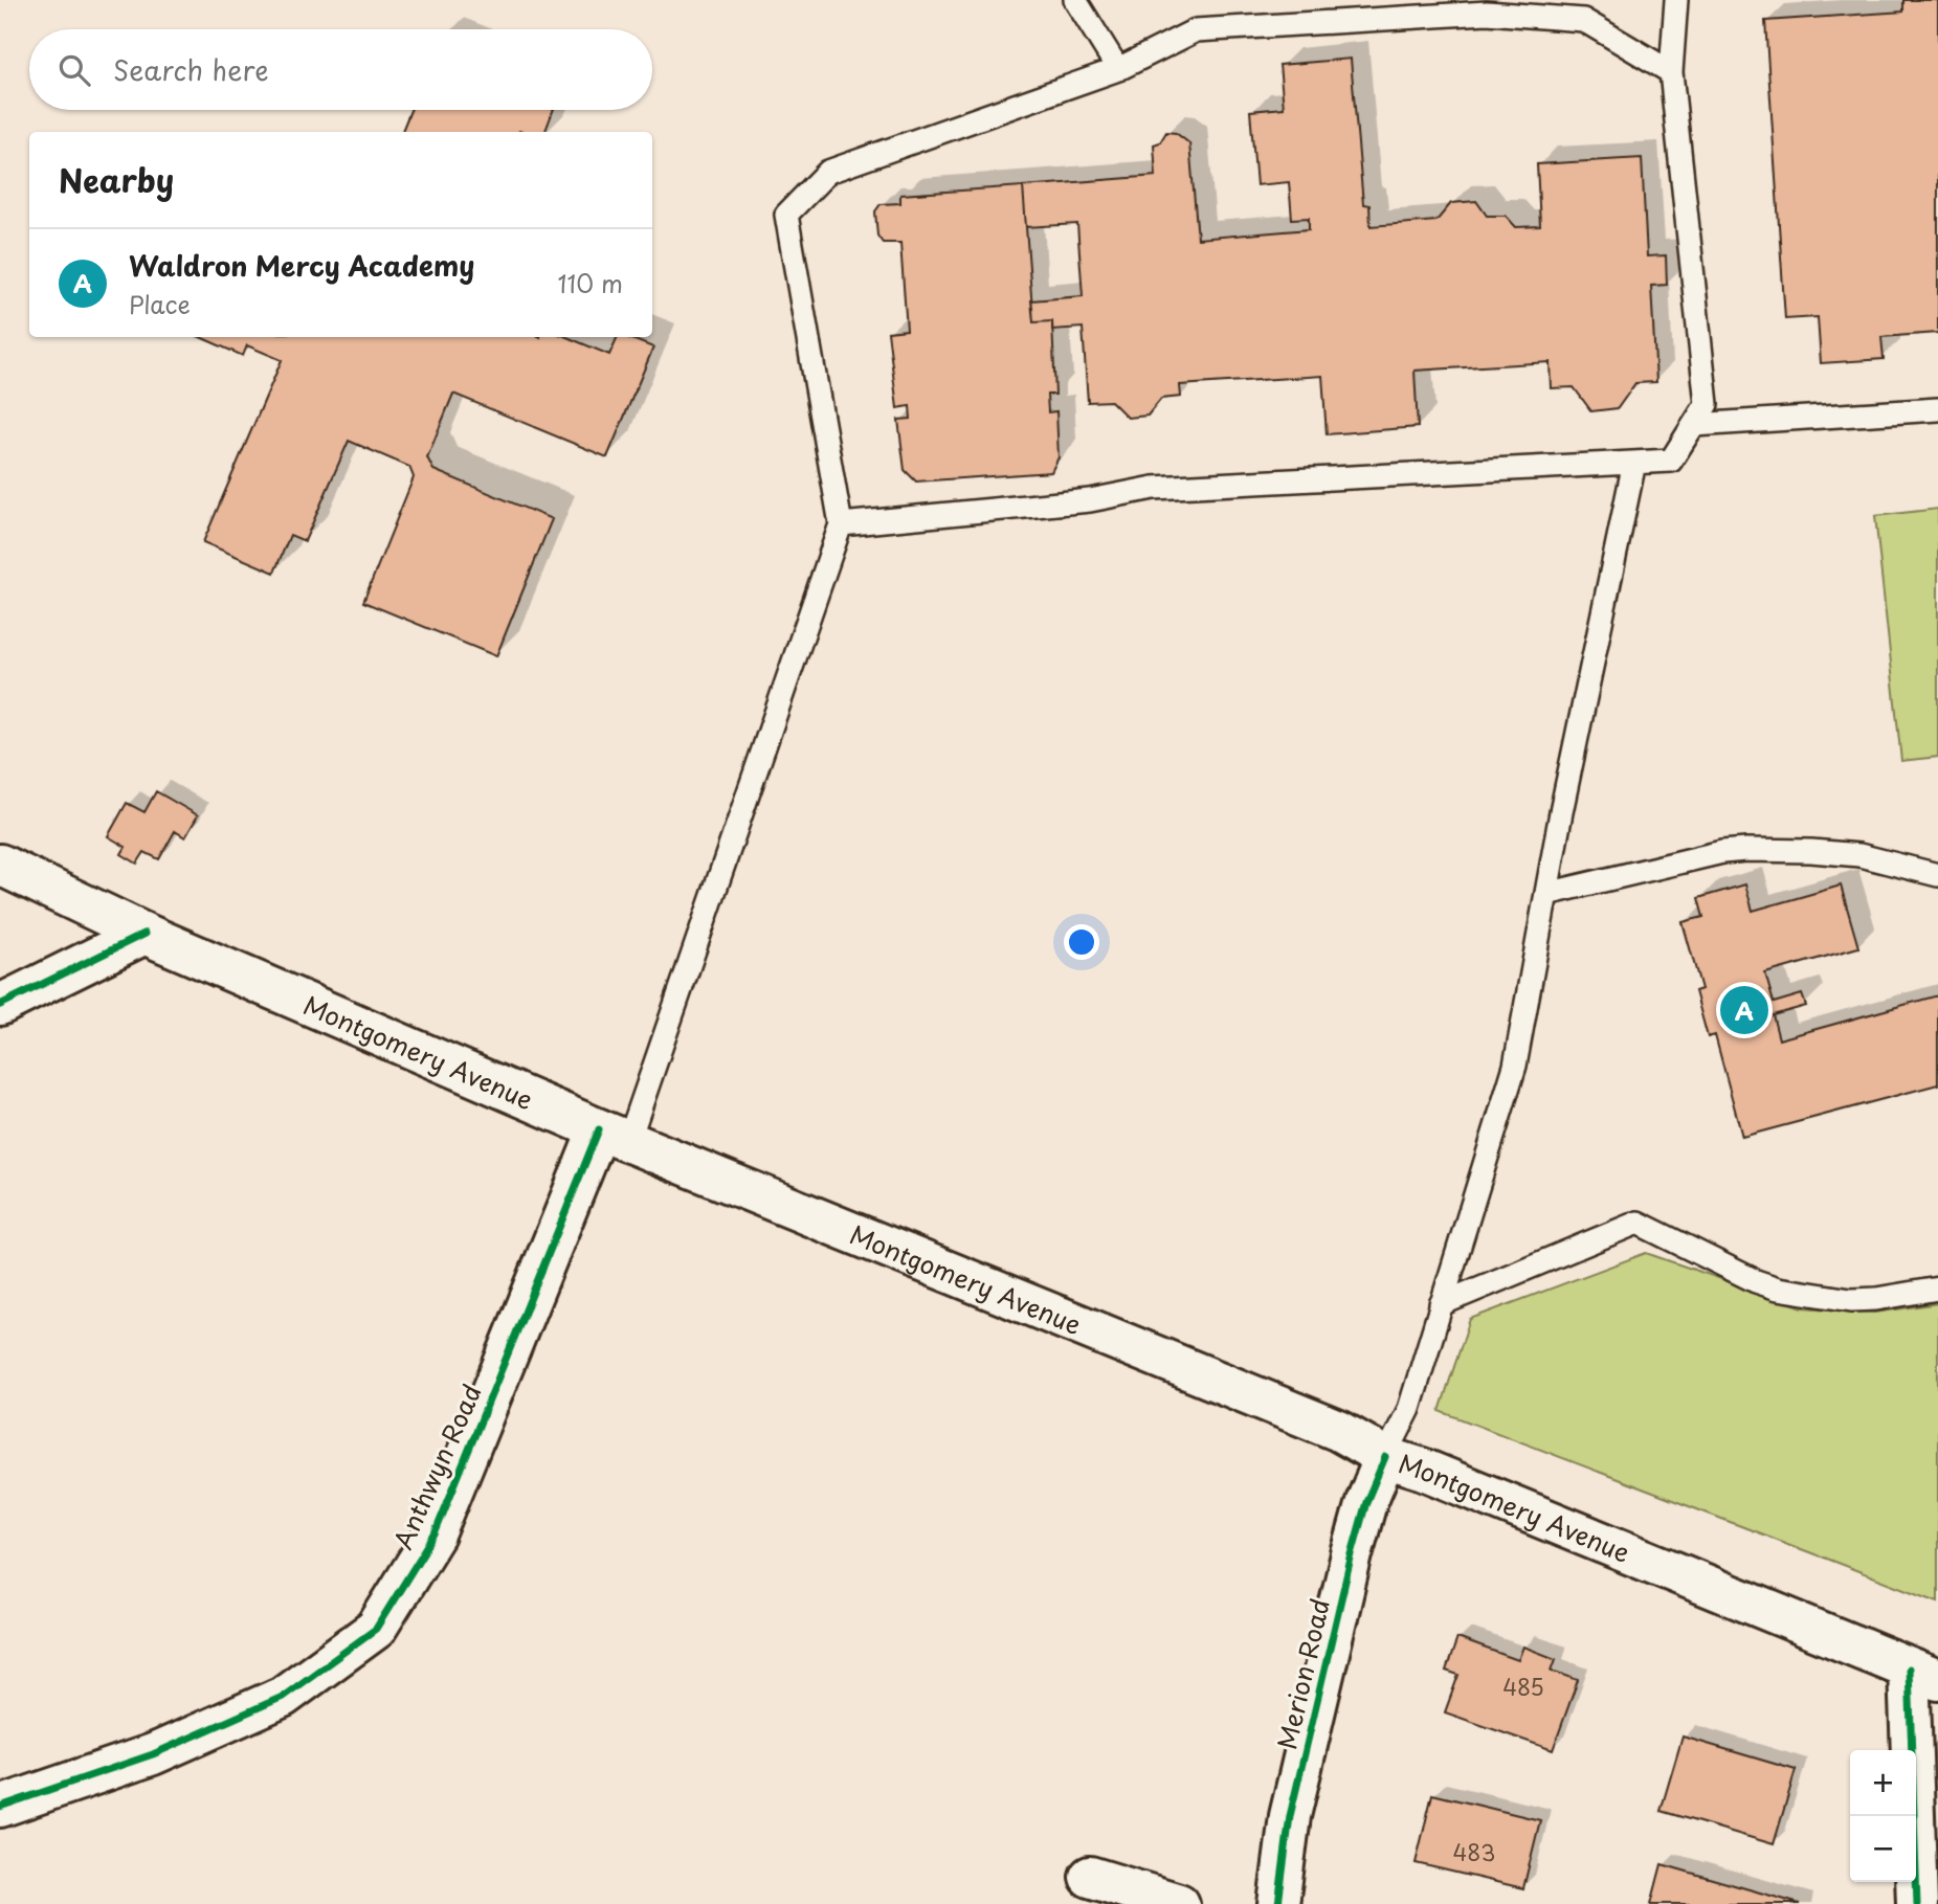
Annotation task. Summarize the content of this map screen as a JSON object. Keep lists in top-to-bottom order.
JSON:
{
  "streets": {
    "main road": ["Montgomery Avenue", "Anthwyn Road", "Merion Road"]
  },
  "crossings": [
    ["Montgomery Avenue", "Anthwyn Road"],
    ["Montgomery Avenue", "Merion Road"]
  ],
  "house_numbers": ["485", "483"],
  "page": {
    "search": "Search here",
    "heading": "Nearby",
    "list": [
      {
        "mark": "A",
        "name": "Waldron Mercy Academy",
        "note": "Place",
        "value": "110 m"
      }
    ],
    "pins": "A",
    "map_buttons": ["+", "−"]
  }
}
